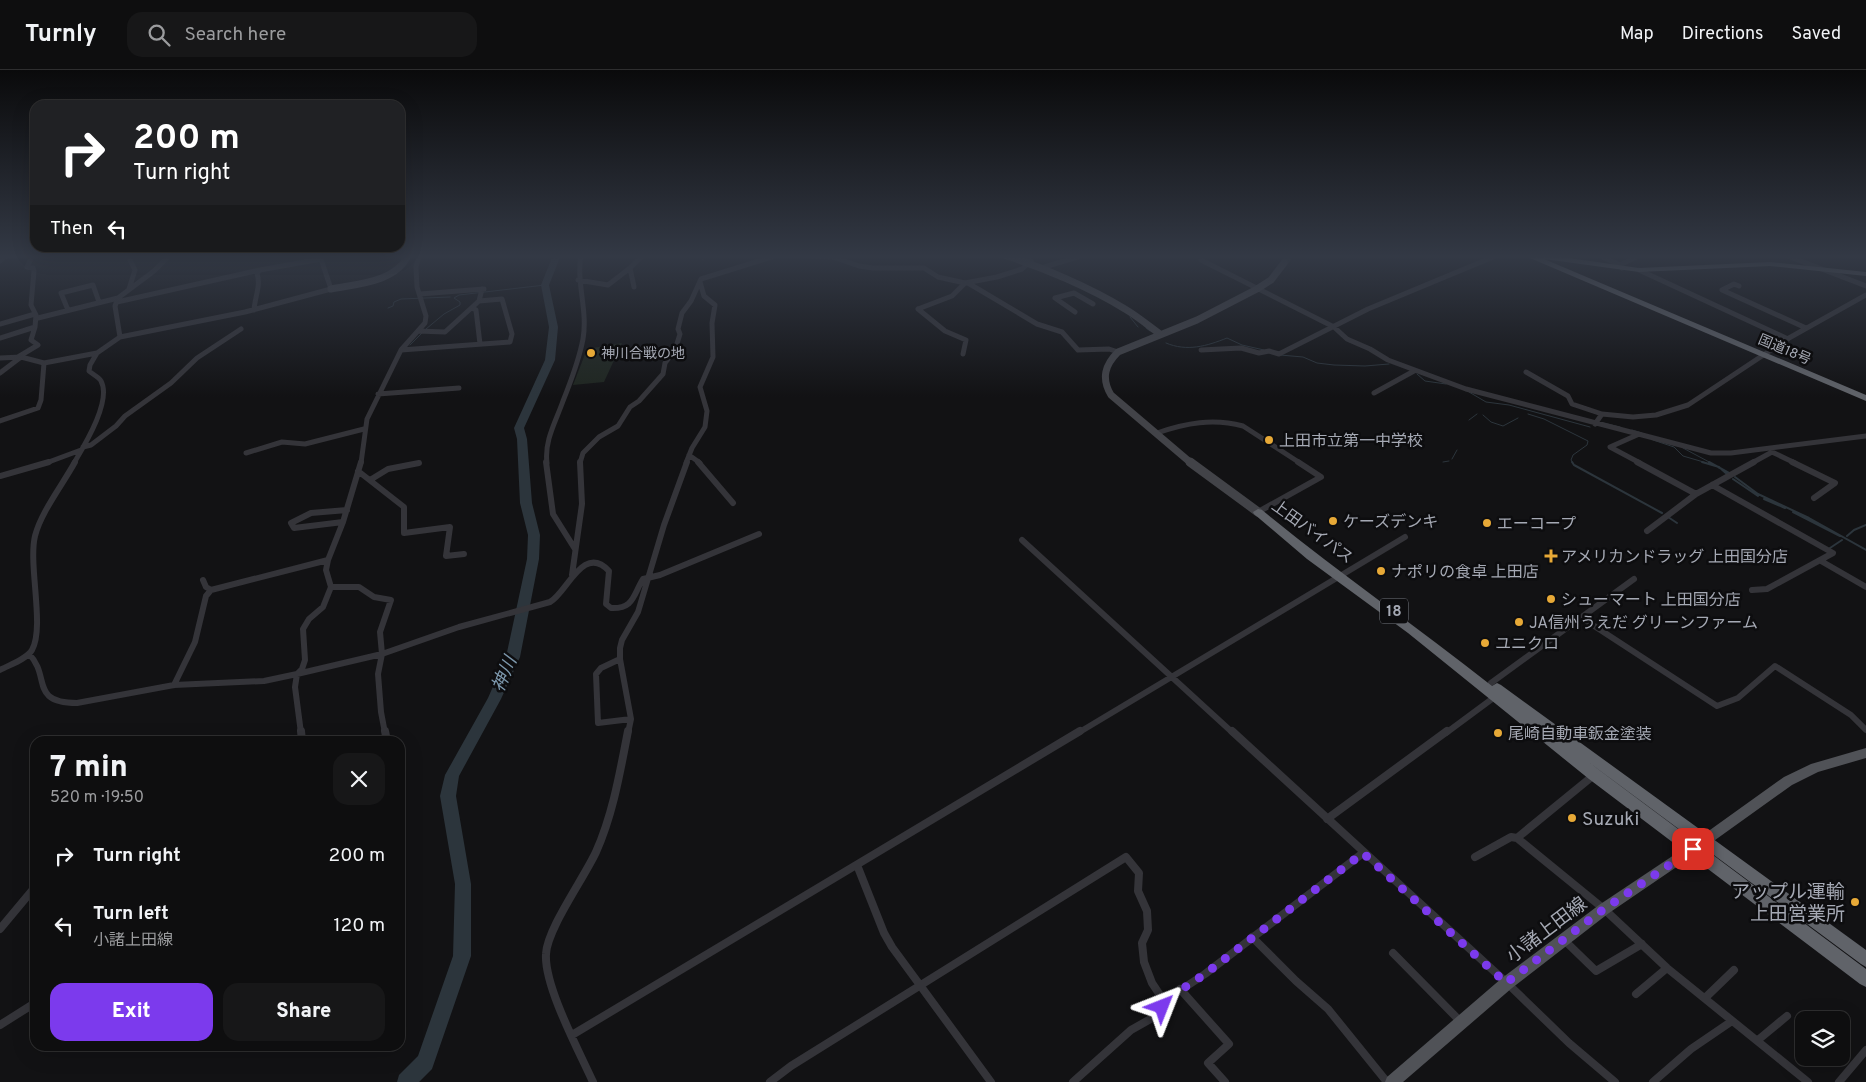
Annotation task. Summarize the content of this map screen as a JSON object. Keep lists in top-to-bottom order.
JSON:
{
  "streets": {
    "highway": ["国道18号", "上田バイパス", "18"],
    "main road": ["小諸上田線"]
  },
  "crossings": [
    ["上田バイパス", "小諸上田線"]
  ],
  "water": ["神川"],
  "places": {
    "other": [
      "神川合戦の地",
      "上田市立第一中学校",
      "ケーズデンキ",
      "エーコープ",
      "ナポリの食卓 上田店",
      "シューマート 上田国分店",
      "JA信州うえだ グリーンファーム",
      "ユニクロ",
      "尾崎自動車鈑金塗装",
      "Suzuki",
      "アップル運輸 上田営業所"
    ],
    "health": ["アメリカンドラッグ 上田国分店"]
  },
  "page": {
    "header": "Turnly",
    "search": "Search here",
    "nav": ["Map", "Directions", "Saved"],
    "turn": ["200 m", "Turn right"],
    "then": "Then",
    "heading": ["7 min", "520 m · 19:50"],
    "list": [
      {
        "name": "Turn right",
        "value": "200 m"
      },
      {
        "name": "Turn left",
        "note": "小諸上田線",
        "value": "120 m"
      }
    ],
    "buttons": ["Exit", "Share"]
  }
}
